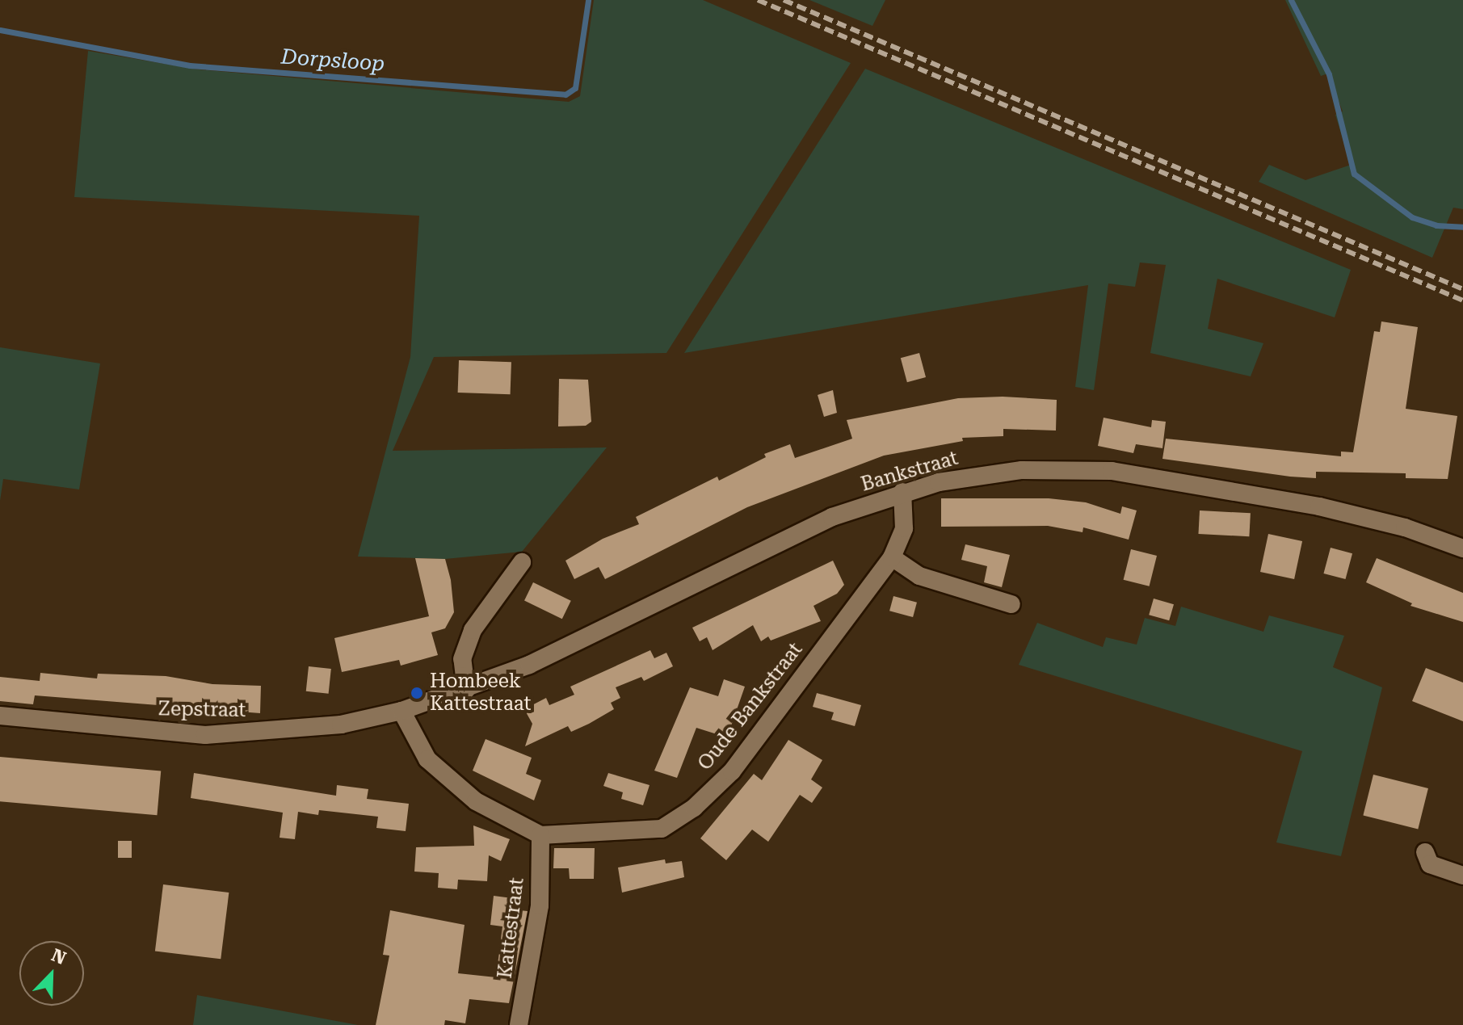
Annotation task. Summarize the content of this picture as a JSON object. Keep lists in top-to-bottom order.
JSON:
{
  "streets": {
    "street": [
      "Bankstraat",
      "Oude Bankstraat",
      "Zepstraat",
      "Kattestraat"
    ]
  },
  "crossings": [
    ["Bankstraat", "Oude Bankstraat"],
    ["Bankstraat", "Zepstraat"],
    ["Oude Bankstraat", "Kattestraat"]
  ],
  "water": ["Dorpsloop"],
  "places": ["Hombeek Kattestraat"],
  "north": "top right"
}
